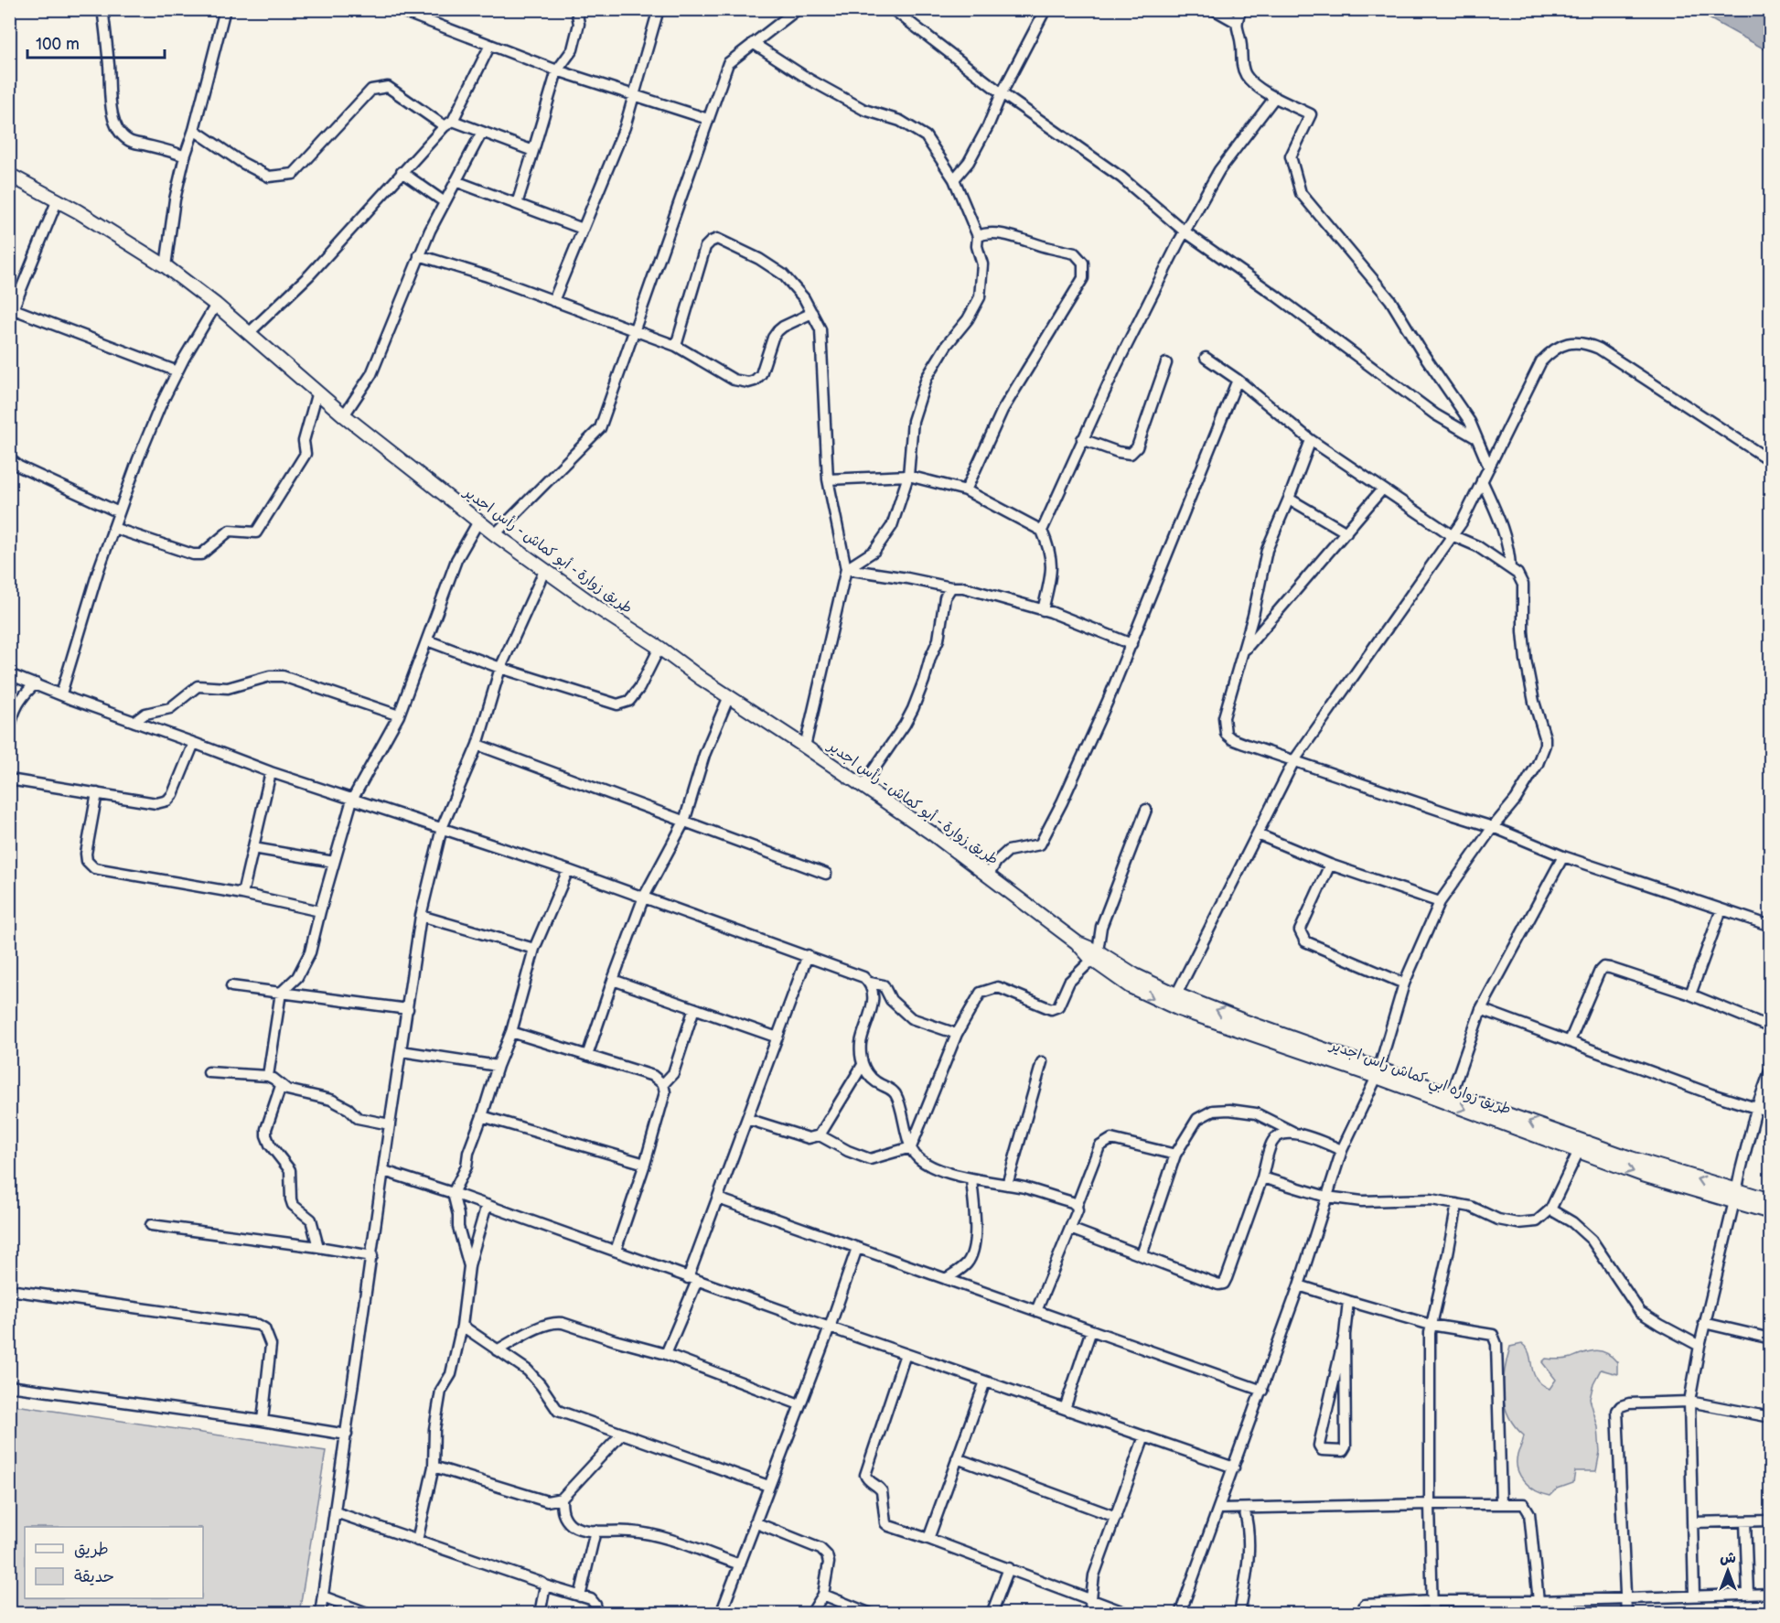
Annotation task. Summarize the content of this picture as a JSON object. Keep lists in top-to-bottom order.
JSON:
{
  "streets": {
    "main road": ["طريق زوارة - أبو كماش - رأس اجدير", "طريق زواره ابي كماش راس اجدير"]
  },
  "crossings": [
    ["طريق زوارة - أبو كماش - رأس اجدير", "طريق زواره ابي كماش راس اجدير"]
  ],
  "legend": ["طريق", "حديقة"],
  "scale_bar": "100 m",
  "north": "top"
}
